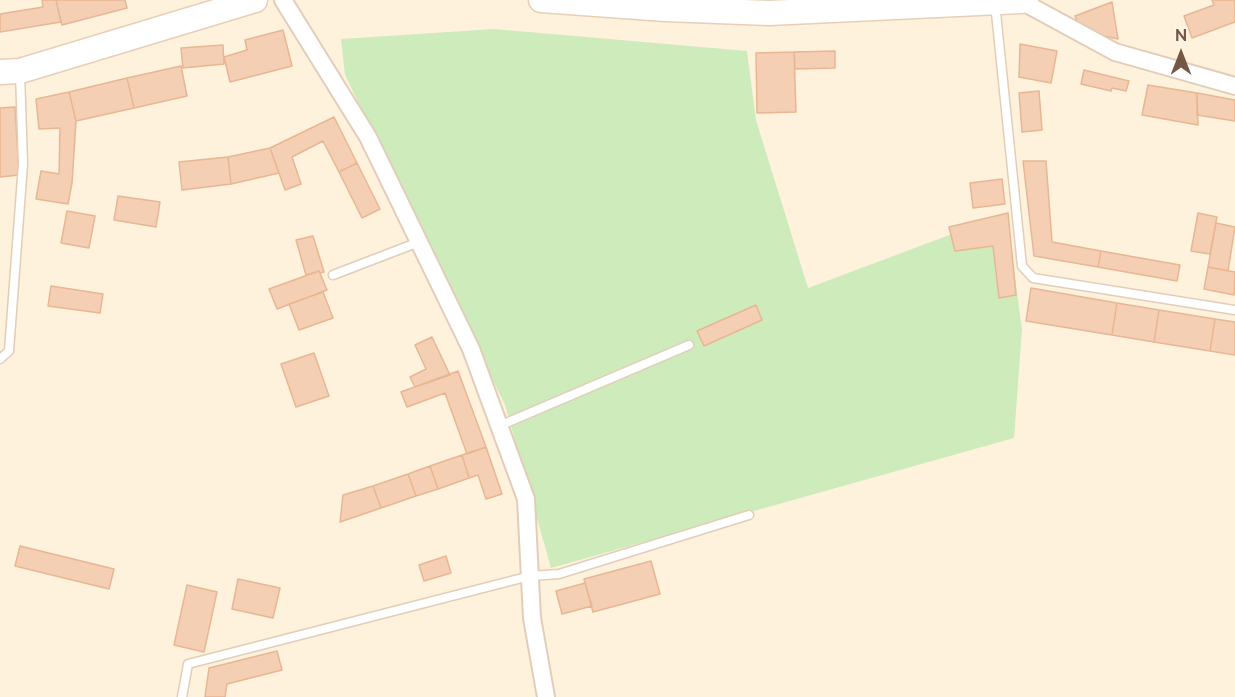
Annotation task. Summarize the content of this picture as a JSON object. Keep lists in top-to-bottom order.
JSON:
{
  "north": "top"
}
